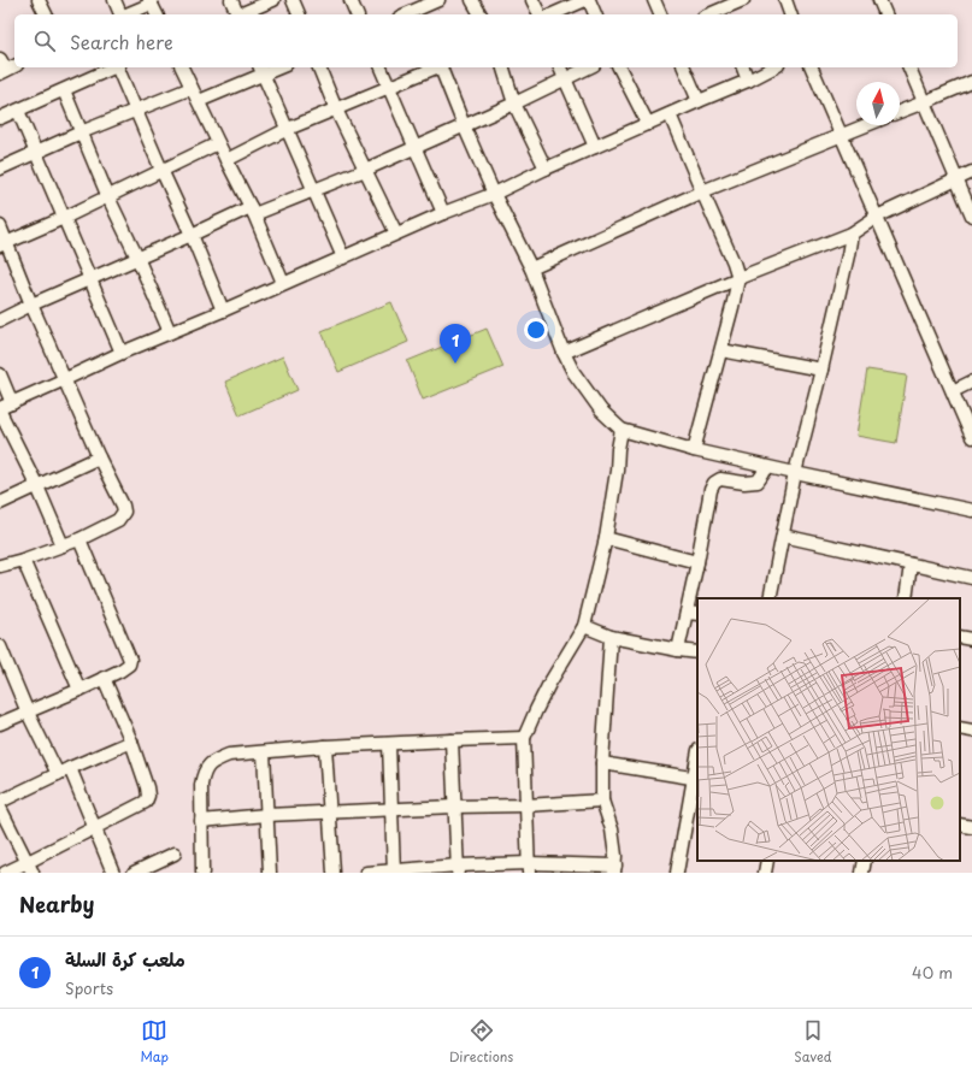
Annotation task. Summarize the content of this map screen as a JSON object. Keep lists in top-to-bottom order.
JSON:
{
  "north": "top",
  "page": {
    "search": "Search here",
    "pins": "1",
    "heading": "Nearby",
    "list": [
      {
        "mark": "1",
        "name": "ملعب كرة السلة",
        "note": "Sports",
        "value": "40 m"
      }
    ],
    "nav": ["Map", "Directions", "Saved"]
  }
}
